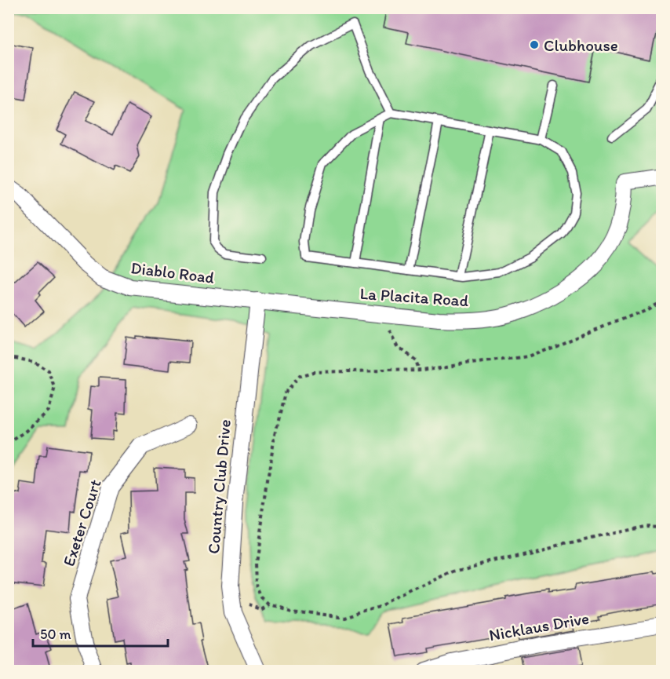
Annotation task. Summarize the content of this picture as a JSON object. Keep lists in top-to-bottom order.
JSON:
{
  "streets": {
    "street": [
      "Diablo Road",
      "La Placita Road",
      "Country Club Drive",
      "Exeter Court",
      "Nicklaus Drive"
    ]
  },
  "crossings": [
    ["Diablo Road", "La Placita Road"],
    ["Diablo Road", "Country Club Drive"],
    ["La Placita Road", "Country Club Drive"]
  ],
  "places": ["Clubhouse"],
  "scale_bar": "50 m"
}
